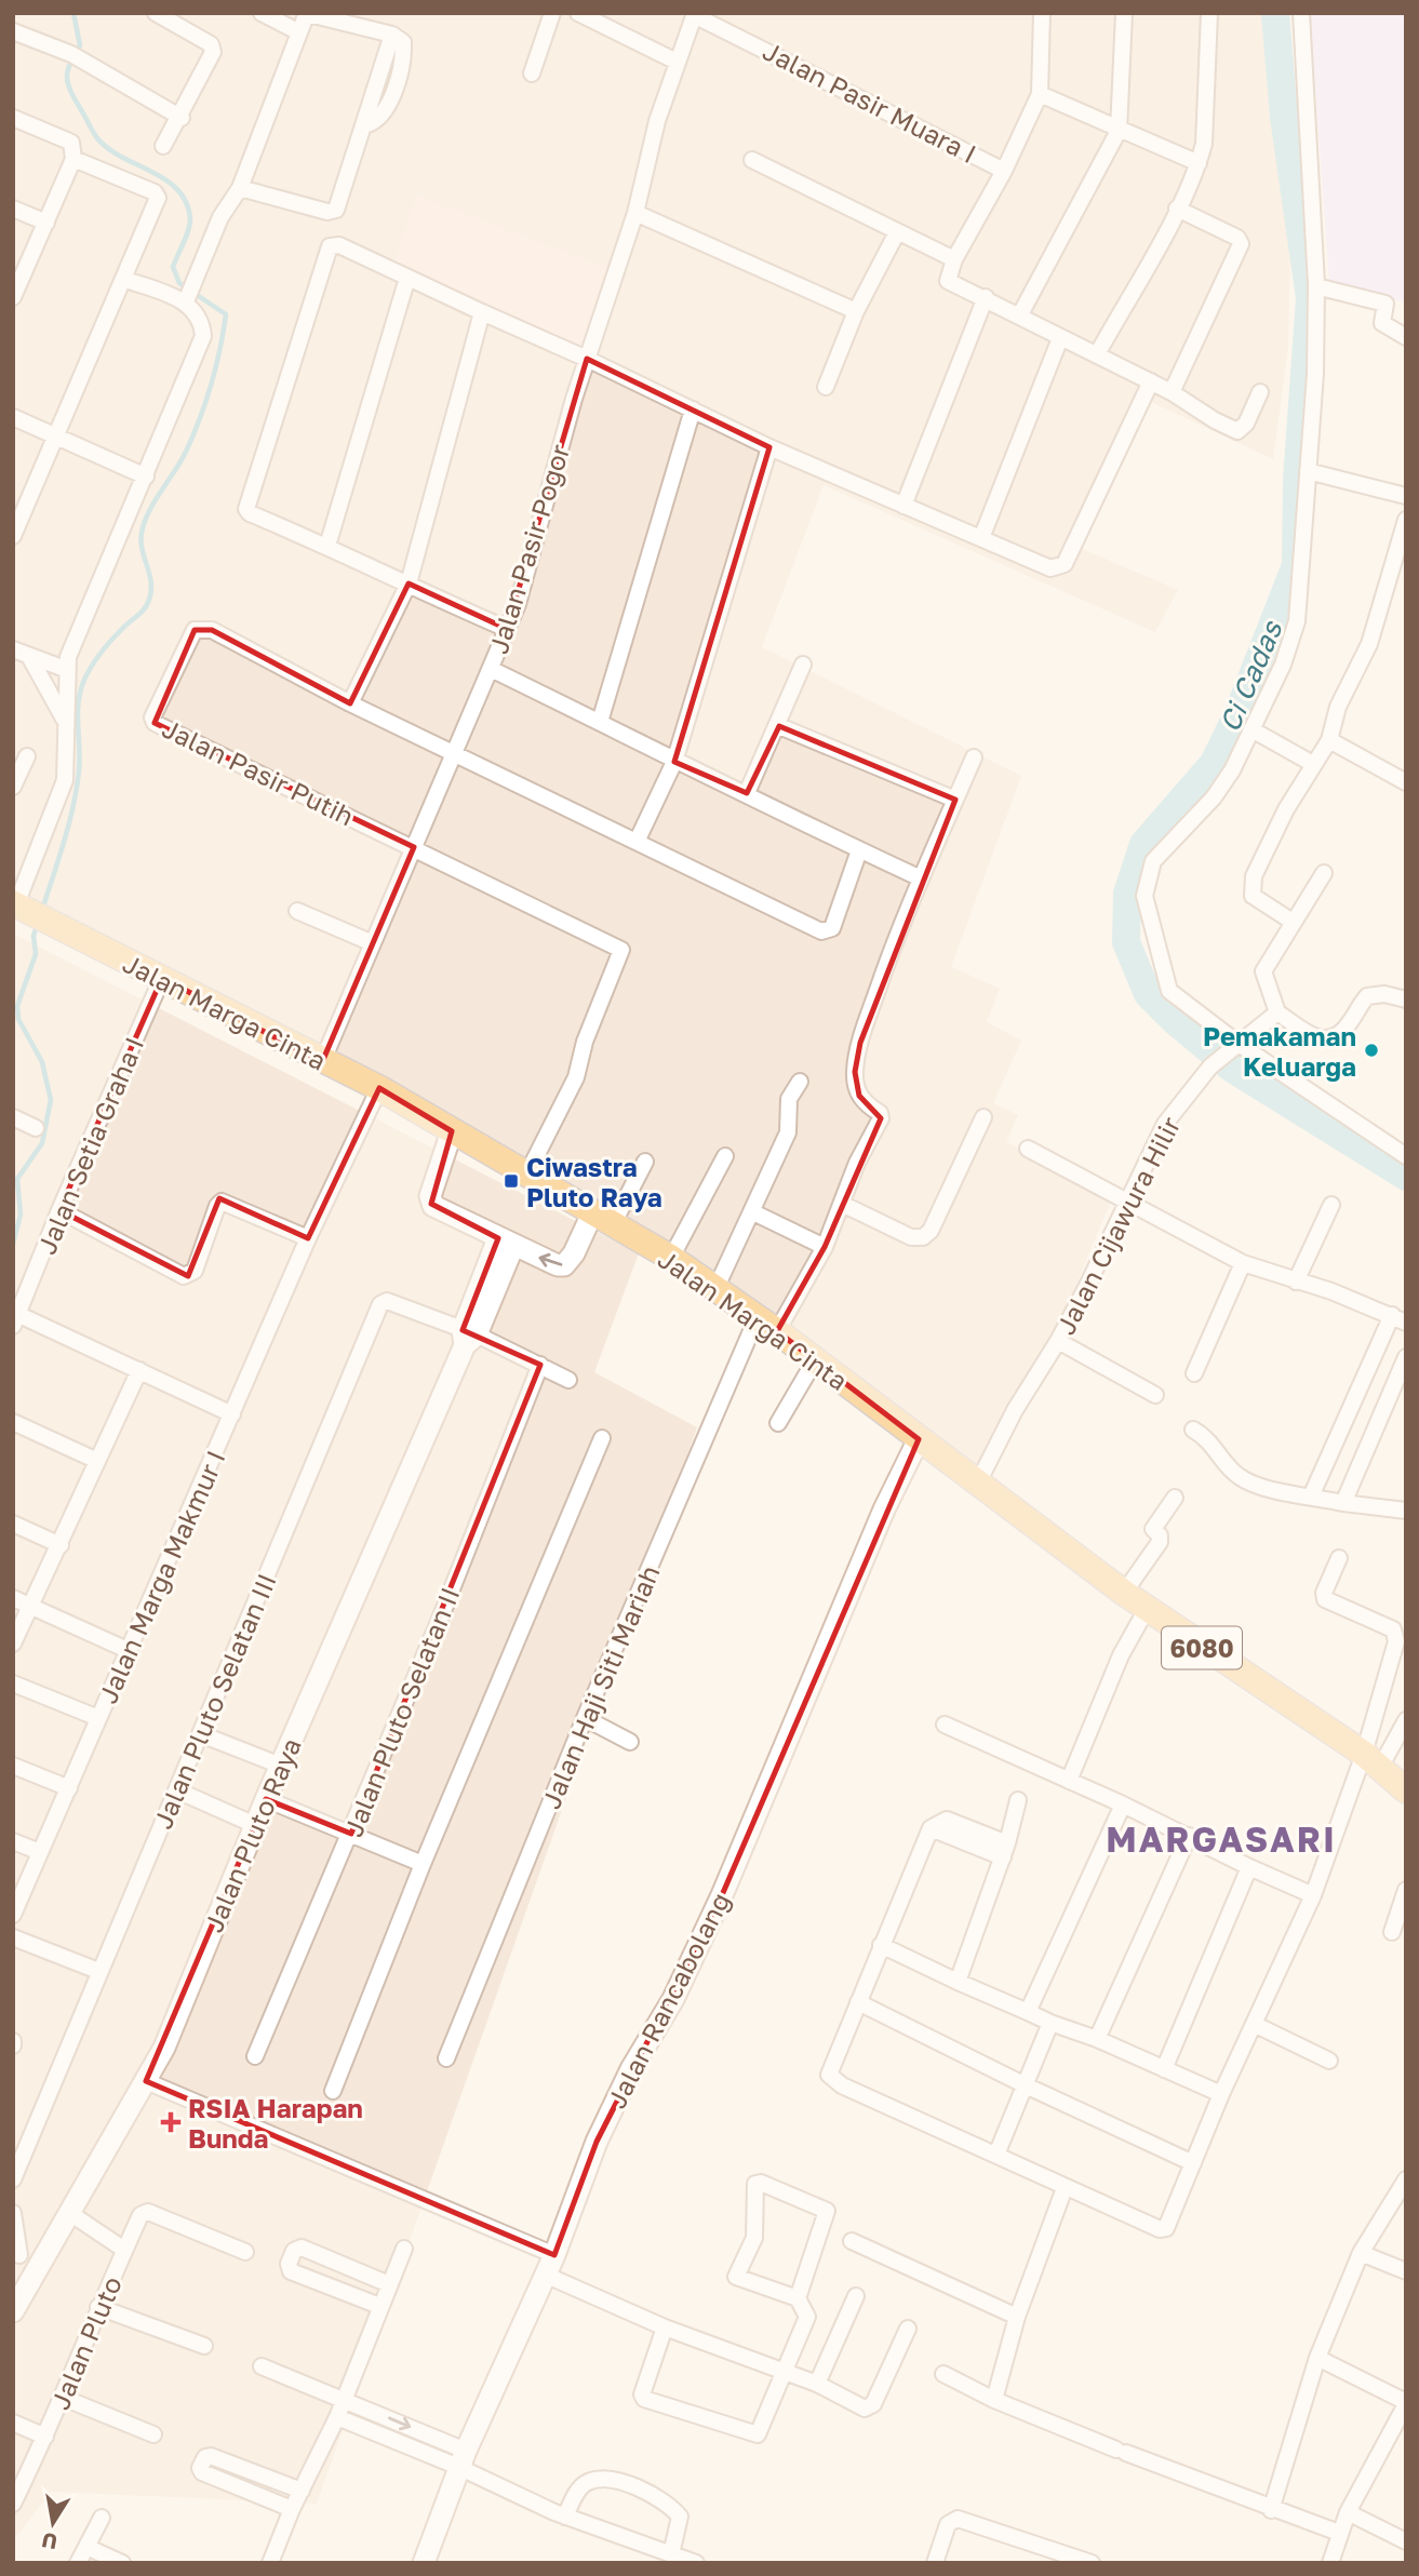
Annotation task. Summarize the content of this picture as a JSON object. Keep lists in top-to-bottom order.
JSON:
{
  "streets": {
    "main road": ["Jalan Marga Cinta", "6080"],
    "street": [
      "Jalan Pasir Muara I",
      "Jalan Pasir Pogor",
      "Jalan Pasir Putih",
      "Jalan Setia Graha I",
      "Jalan Cijawura Hilir",
      "Jalan Marga Makmur I",
      "Jalan Haji Siti Mariah",
      "Jalan Pluto Selatan III",
      "Jalan Pluto Selatan II",
      "Jalan Pluto Raya",
      "Jalan Rancabolang",
      "Jalan Pluto"
    ]
  },
  "crossings": [
    ["Jalan Pasir Muara I", "Jalan Pasir Pogor"],
    ["Jalan Pasir Pogor", "Jalan Pasir Putih"],
    ["Jalan Pasir Pogor", "Jalan Marga Cinta"],
    ["Jalan Marga Cinta", "Jalan Setia Graha I"],
    ["Jalan Marga Cinta", "Jalan Cijawura Hilir"],
    ["Jalan Marga Cinta", "Jalan Marga Makmur I"],
    ["Jalan Marga Cinta", "Jalan Haji Siti Mariah"],
    ["Jalan Marga Cinta", "Jalan Rancabolang"],
    ["Jalan Pluto Selatan III", "Jalan Pluto Raya"]
  ],
  "districts": ["MARGASARI"],
  "water": ["Ci Cadas"],
  "places": {
    "other": ["Pemakaman Keluarga"],
    "transit": ["Ciwastra Pluto Raya"],
    "health": ["RSIA Harapan Bunda"]
  },
  "north": "bottom"
}
